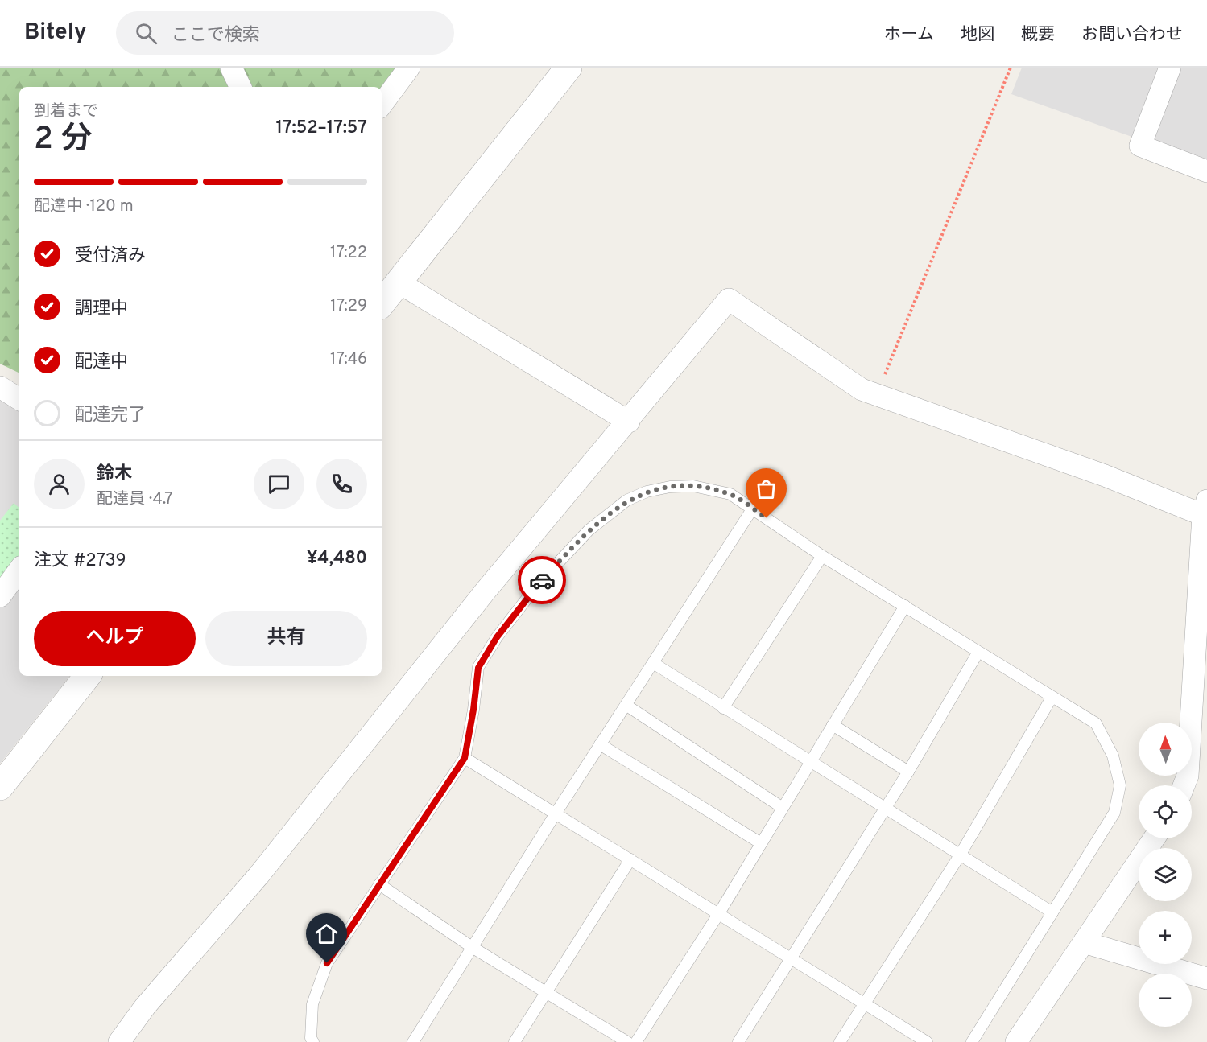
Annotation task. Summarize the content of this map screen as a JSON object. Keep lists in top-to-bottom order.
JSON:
{
  "north": "top",
  "page": {
    "header": "Bitely",
    "search": "ここで検索",
    "nav": [
      "ホーム",
      "地図",
      "概要",
      "お問い合わせ"
    ],
    "heading": ["2 分", "到着まで", "17:52–17:57"],
    "panel": [
      "鈴木",
      "配達員 · 4.7",
      "注文 #2739",
      "¥4,480"
    ],
    "bar": "配達中 · 120 m",
    "list": [
      ["受付済み", "17:22"],
      ["調理中", "17:29"],
      ["配達中", "17:46"],
      "配達完了"
    ],
    "buttons": ["ヘルプ", "共有"],
    "map_buttons": ["+", "−"]
  }
}
